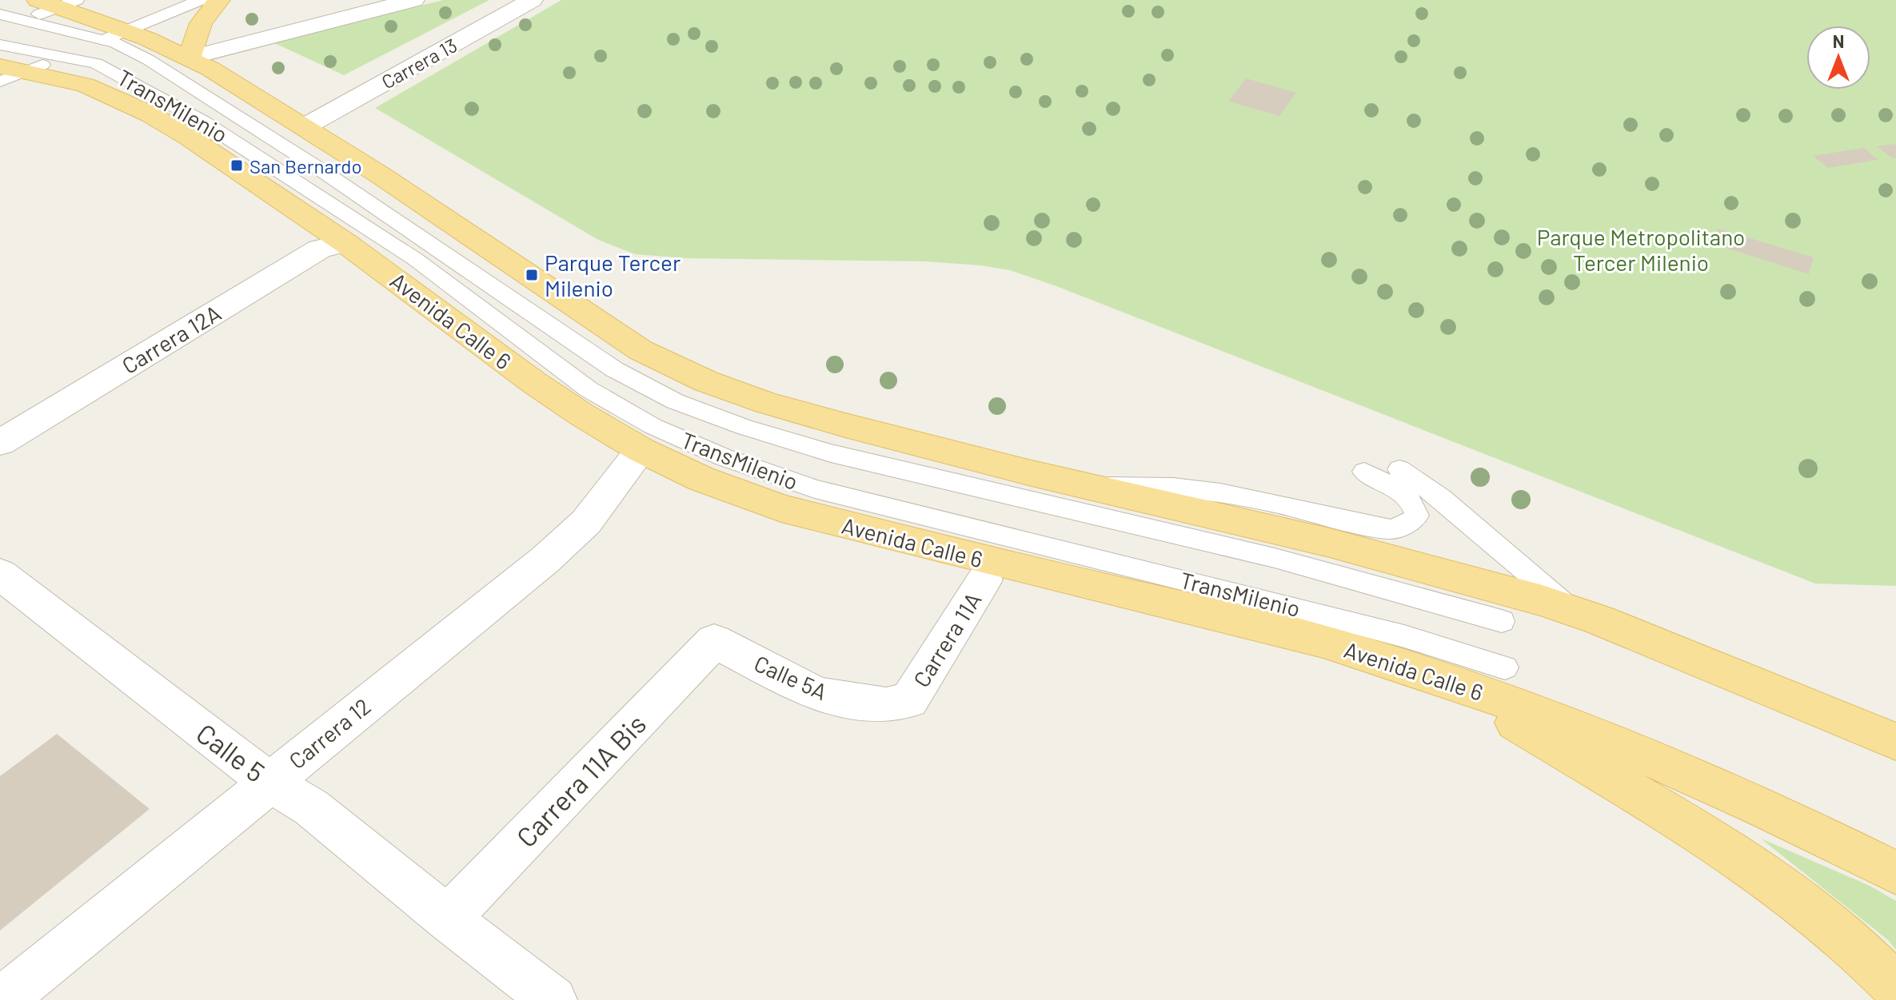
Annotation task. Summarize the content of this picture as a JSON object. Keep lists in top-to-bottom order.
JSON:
{
  "streets": {
    "main road": ["Avenida Calle 6"],
    "street": [
      "Carrera 13",
      "Carrera 12A",
      "Carrera 11A",
      "Calle 5A",
      "Carrera 12",
      "Calle 5",
      "Carrera 11A Bis"
    ],
    "lane": ["TransMilenio"]
  },
  "crossings": [
    ["TransMilenio", "Avenida Calle 6"],
    ["Avenida Calle 6", "Carrera 12A"],
    ["Avenida Calle 6", "Carrera 12"],
    ["Carrera 11A", "Calle 5A"],
    ["Calle 5A", "Carrera 11A Bis"],
    ["Carrera 12", "Calle 5"],
    ["Calle 5", "Carrera 11A Bis"]
  ],
  "parks": ["Parque Metropolitano Tercer Milenio"],
  "places": {
    "transit": ["San Bernardo", "Parque Tercer Milenio"]
  },
  "north": "top"
}
